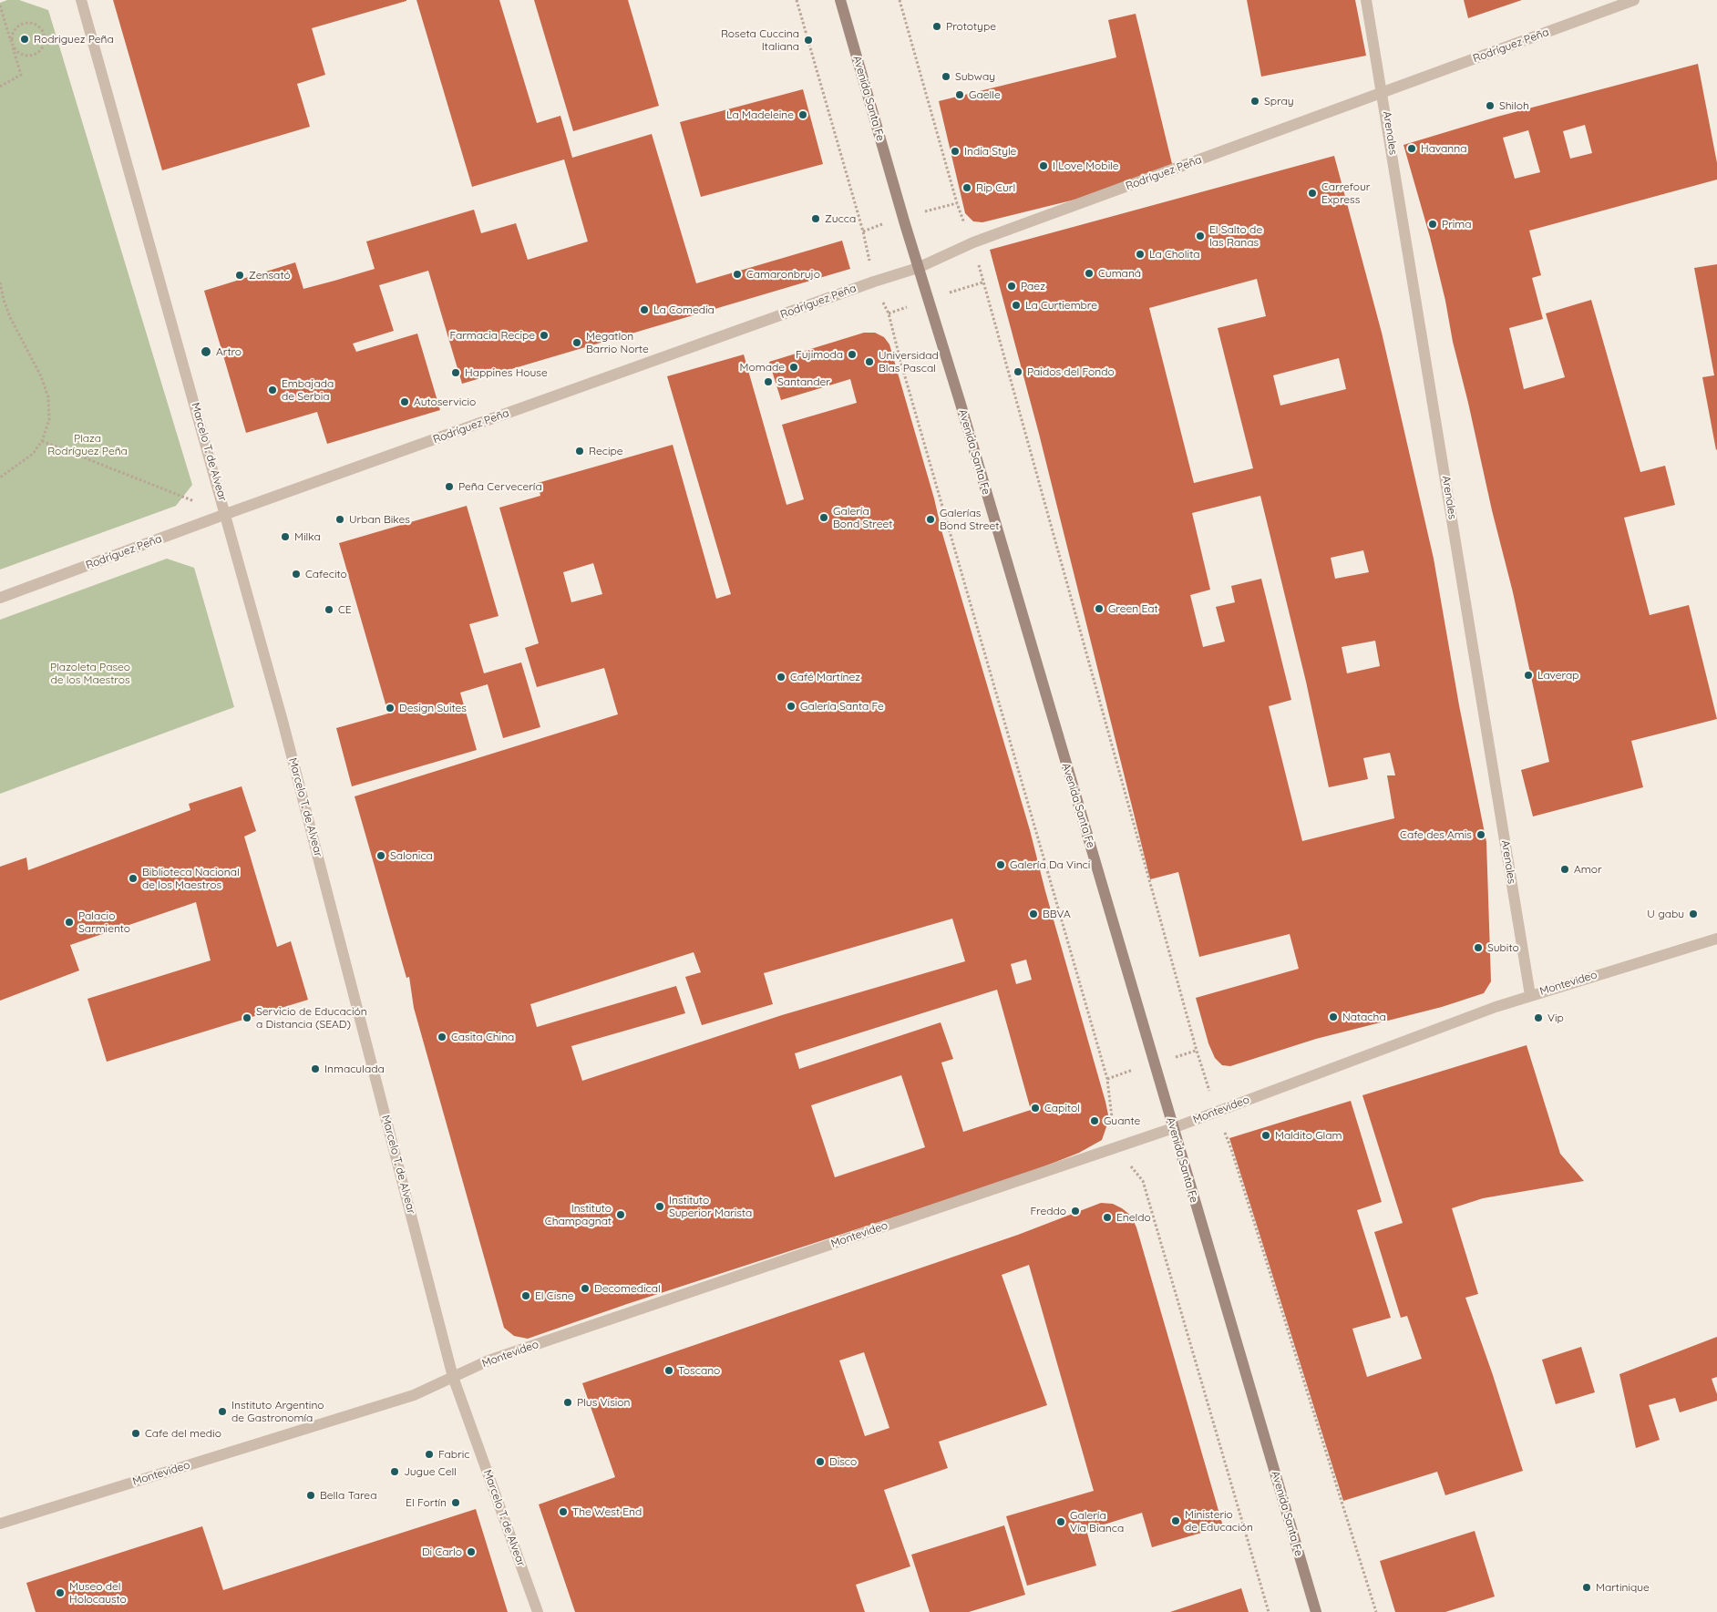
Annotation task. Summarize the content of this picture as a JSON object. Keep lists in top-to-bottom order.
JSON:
{
  "streets": {
    "main road": ["Avenida Santa Fe"],
    "street": [
      "Rodríguez Peña",
      "Arenales",
      "Marcelo T. de Alvear",
      "Montevideo"
    ]
  },
  "crossings": [
    ["Rodríguez Peña", "Avenida Santa Fe"],
    ["Rodríguez Peña", "Arenales"],
    ["Rodríguez Peña", "Marcelo T. de Alvear"],
    ["Avenida Santa Fe", "Montevideo"],
    ["Arenales", "Montevideo"],
    ["Marcelo T. de Alvear", "Montevideo"]
  ],
  "parks": ["Plaza Rodríguez Peña", "Plazoleta Paseo de los Maestros"],
  "places": [
    "Prototype",
    "Rodriguez Peña",
    "Roseta Cuccina Italiana",
    "Subway",
    "Gaelle",
    "Spray",
    "Shiloh",
    "La Madeleine",
    "Havanna",
    "India Style",
    "I Love Mobile",
    "Rip Curl",
    "Carrefour Express",
    "Zucca",
    "Prima",
    "El Salto de las Ranas",
    "La Cholita",
    "Cumaná",
    "Camaronbrujo",
    "Zensató",
    "Paez",
    "La Curtiembre",
    "La Comedia",
    "Farmacia Recipe",
    "Megatlon Barrio Norte",
    "Artro",
    "Fujimoda",
    "Universidad Blas Pascal",
    "Momade",
    "Paidos del Fondo",
    "Happines House",
    "Santander",
    "Embajada de Serbia",
    "Autoservicio",
    "Recipe",
    "Peña Cervecería",
    "Galería Bond Street",
    "Urban Bikes",
    "Galerías Bond Street",
    "Milka",
    "Cafecito",
    "Green Eat",
    "CE",
    "Laverap",
    "Café Martínez",
    "Galería Santa Fe",
    "Design Suites",
    "Cafe des Amis",
    "Salonica",
    "Galería Da Vinci",
    "Amor",
    "Biblioteca Nacional de los Maestros",
    "BBVA",
    "U gabu",
    "Palacio Sarmiento",
    "Subito",
    "Natacha",
    "Servicio de Educación a Distancia (SEAD)",
    "Vip",
    "Casita China",
    "Inmaculada",
    "Capitol",
    "Guante",
    "Maldito Glam",
    "Instituto Superior Marista",
    "Freddo",
    "Instituto Champagnat",
    "Eneldo",
    "Decomedical",
    "El Cisne",
    "Toscano",
    "Plus Vision",
    "Instituto Argentino de Gastronomía",
    "Cafe del medio",
    "Fabric",
    "Disco",
    "Jugue Cell",
    "Bella Tarea",
    "El Fortín",
    "The West End",
    "Ministerio de Educación",
    "Galería Vía Bianca",
    "Di Carlo",
    "Martinique",
    "Museo del Holocausto"
  ]
}
